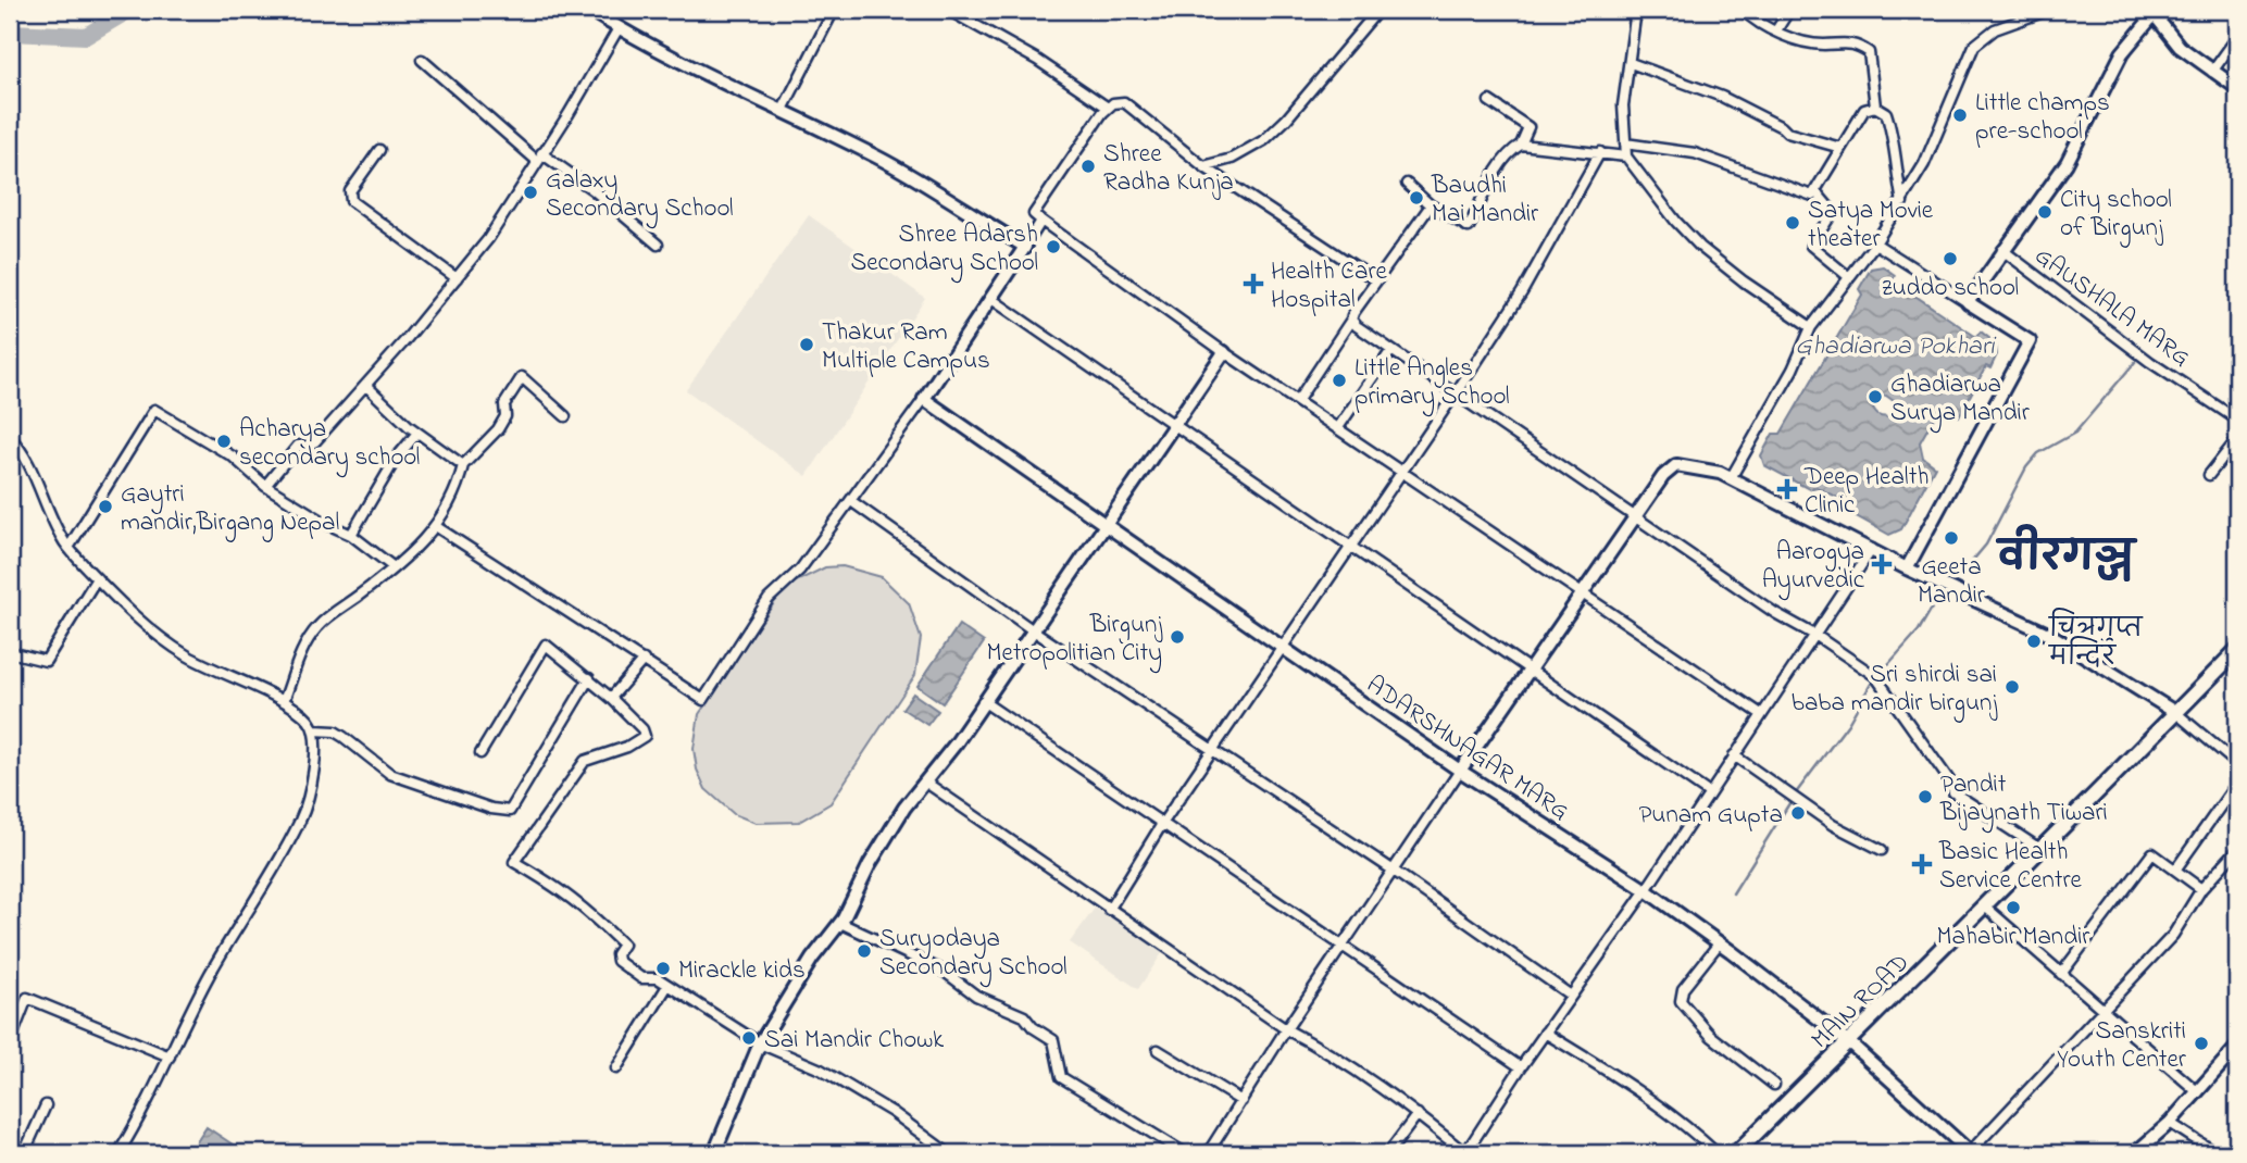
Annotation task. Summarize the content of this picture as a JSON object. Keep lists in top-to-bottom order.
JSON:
{
  "streets": {
    "main road": ["MAIN ROAD"],
    "street": ["GAUSHALA MARG", "ADARSHNAGAR MARG"]
  },
  "crossings": [
    ["ADARSHNAGAR MARG", "MAIN ROAD"]
  ],
  "districts": ["वीरगञ्ज"],
  "water": ["Ghadiarwa Pokhari"],
  "places": {
    "other": [
      "Little champs pre-school",
      "Shree Radha Kunja",
      "Galaxy Secondary School",
      "Baudhi Mai Mandir",
      "City school of Birgunj",
      "Satya Movie theater",
      "Shree Adarsh Secondary School",
      "zuddo school",
      "Thakur Ram Multiple Campus",
      "Little Angles primary School",
      "Ghadiarwa Surya Mandir",
      "Acharya secondary school",
      "Gaytri mandir,Birgang Nepal",
      "Geeta Mandir",
      "Birgunj Metropolitian City",
      "चित्रगुप्त मन्दिर",
      "Sri shirdi sai baba mandir birgunj",
      "Pandit Bijaynath Tiwari",
      "Punam Gupta",
      "Mahabir Mandir",
      "Suryodaya Secondary School",
      "Mirackle kids",
      "Sai Mandir Chowk",
      "Sanskriti Youth Center"
    ],
    "health": [
      "Health Care Hospital",
      "Deep Health Clinic",
      "Aarogya Ayurvedic",
      "Basic Health Service Centre"
    ]
  }
}
